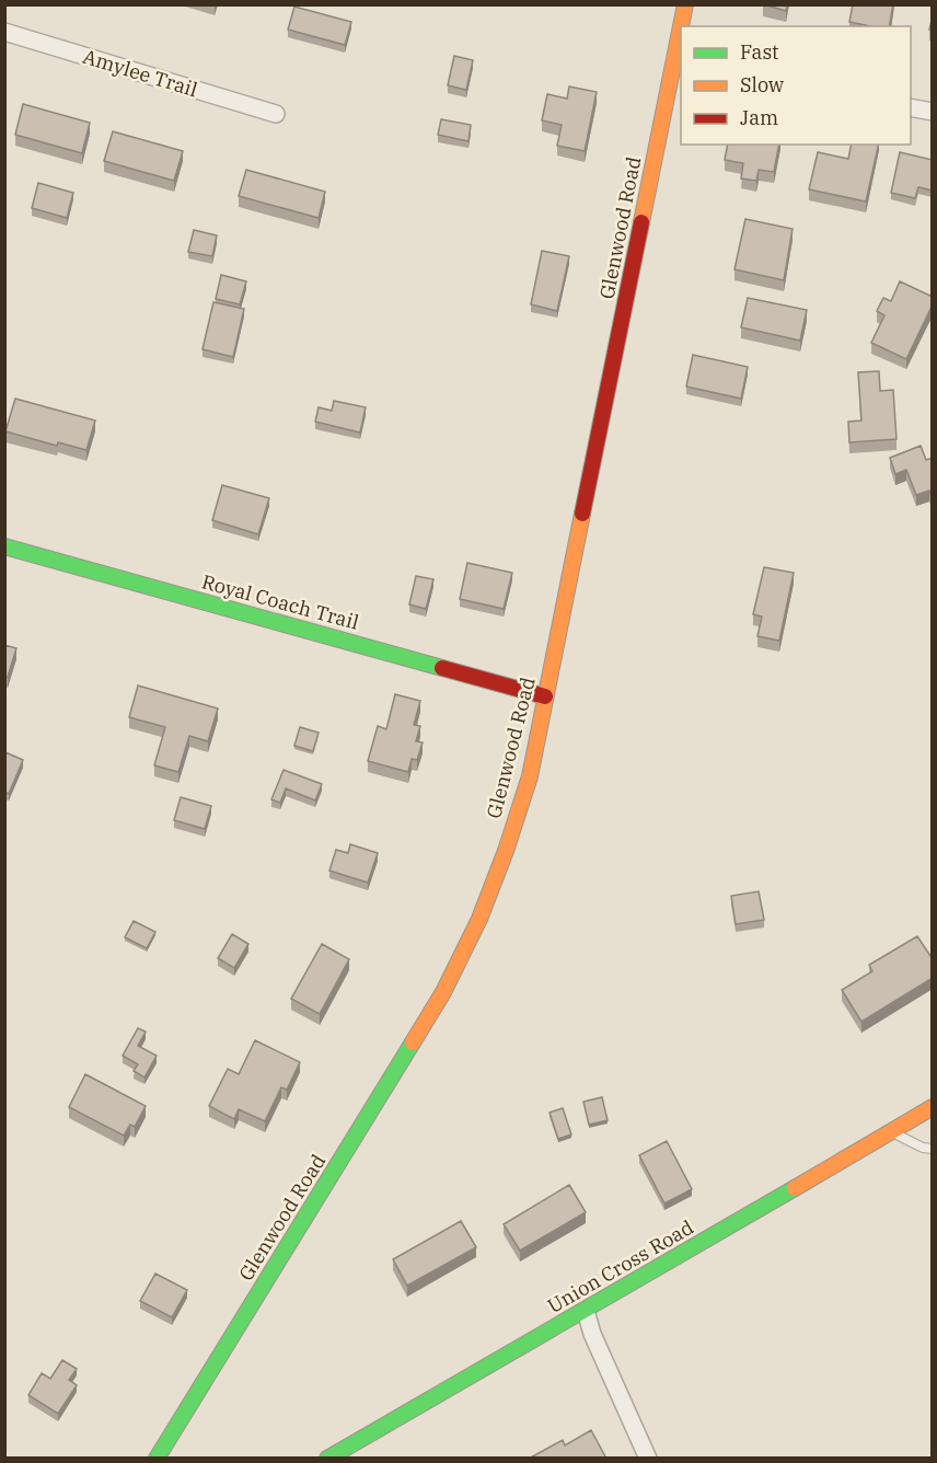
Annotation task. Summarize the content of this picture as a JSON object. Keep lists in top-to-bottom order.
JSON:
{
  "streets": {
    "street": [
      "Amylee Trail",
      "Glenwood Road",
      "Royal Coach Trail",
      "Union Cross Road"
    ]
  },
  "crossings": [
    ["Glenwood Road", "Royal Coach Trail"]
  ],
  "legend": ["Fast", "Slow", "Jam"]
}
